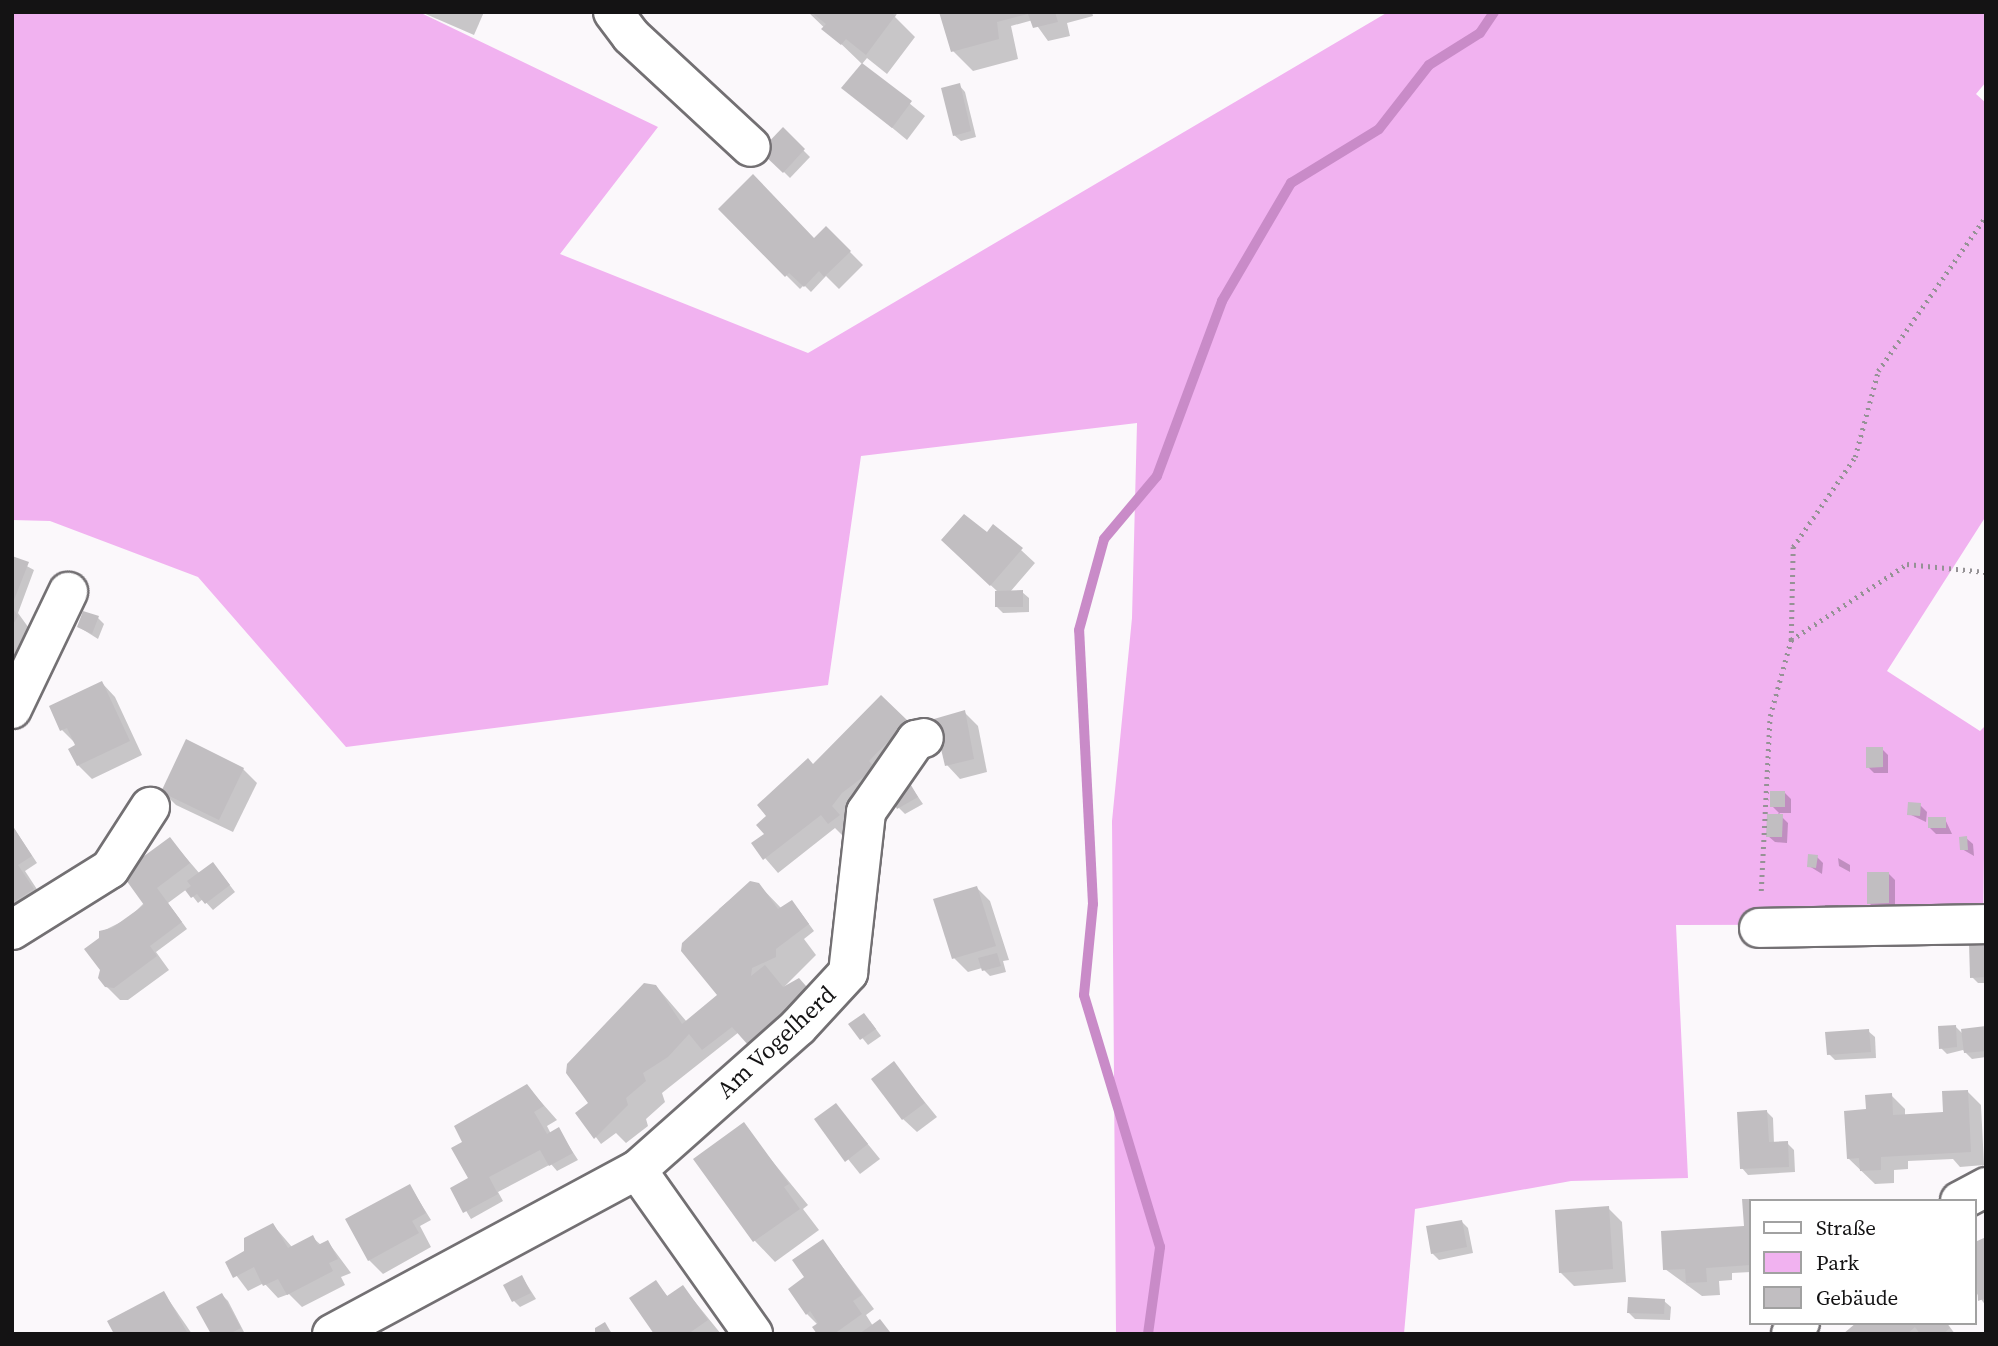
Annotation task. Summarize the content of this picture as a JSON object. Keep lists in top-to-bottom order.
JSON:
{
  "streets": {
    "street": ["Am Vogelherd"]
  },
  "legend": ["Straße", "Park", "Gebäude"]
}
